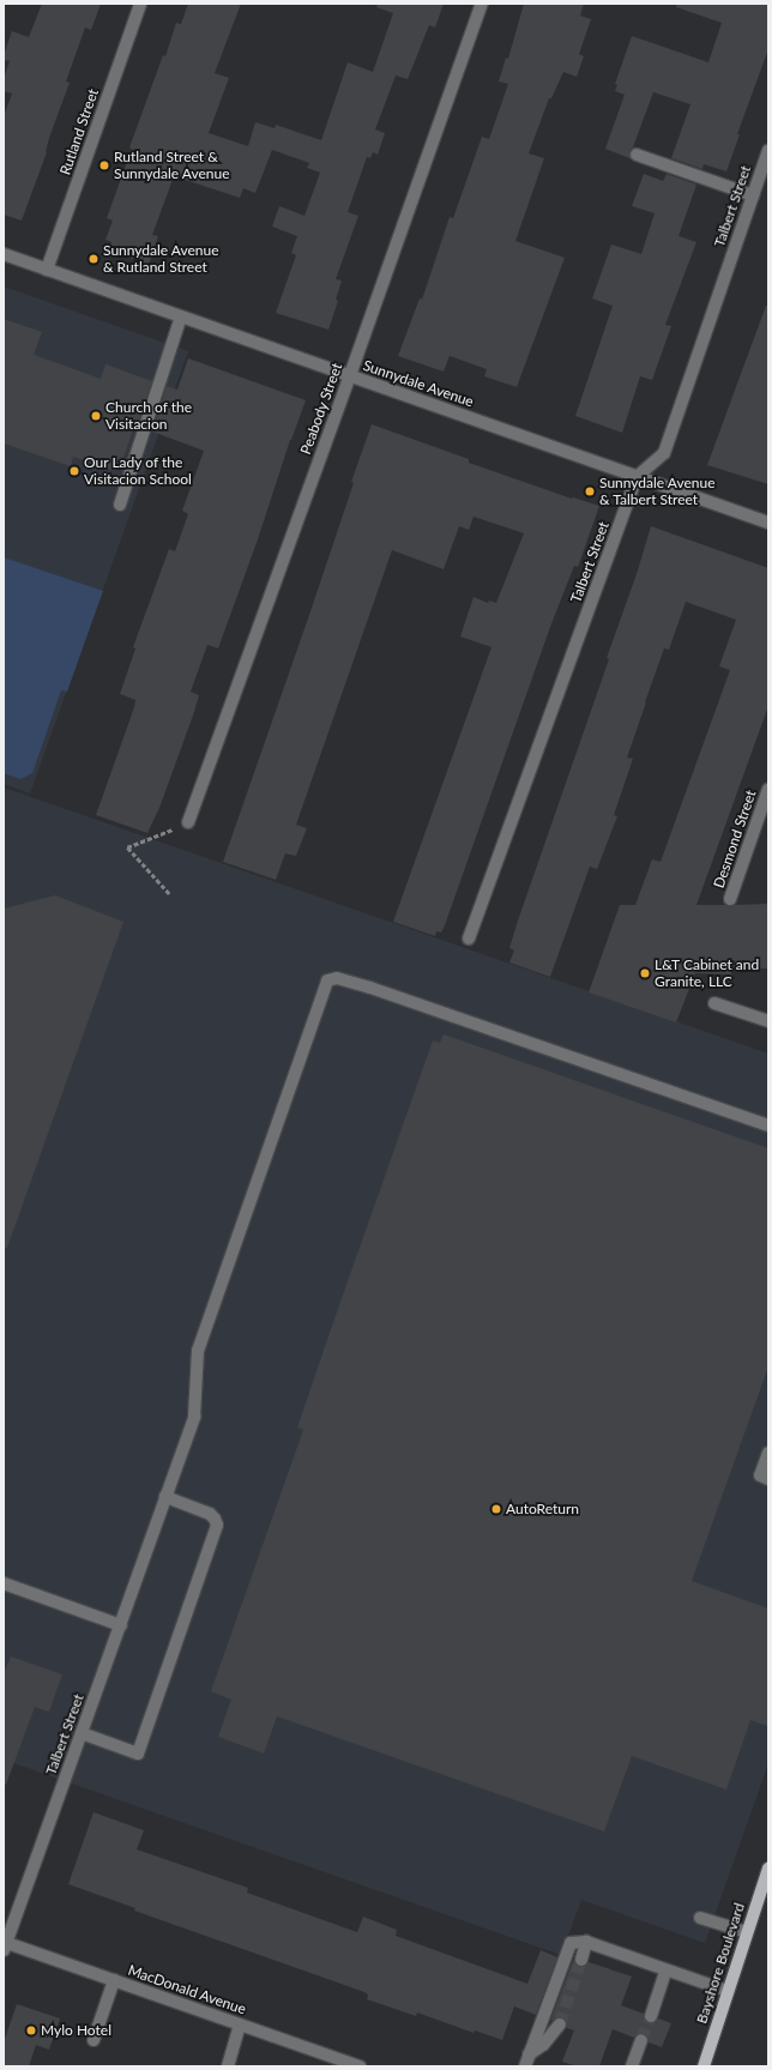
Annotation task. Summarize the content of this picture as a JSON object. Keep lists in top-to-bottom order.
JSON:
{
  "streets": {
    "main road": ["Bayshore Boulevard"],
    "street": [
      "Rutland Street",
      "Talbert Street",
      "Sunnydale Avenue",
      "Peabody Street",
      "Desmond Street",
      "MacDonald Avenue"
    ]
  },
  "crossings": [
    ["Rutland Street", "Sunnydale Avenue"],
    ["Talbert Street", "Sunnydale Avenue"],
    ["Talbert Street", "MacDonald Avenue"],
    ["Sunnydale Avenue", "Peabody Street"]
  ],
  "places": [
    "Rutland Street & Sunnydale Avenue",
    "Sunnydale Avenue & Rutland Street",
    "Church of the Visitacion",
    "Our Lady of the Visitacion School",
    "Sunnydale Avenue & Talbert Street",
    "L&T Cabinet and Granite, LLC",
    "AutoReturn",
    "Mylo Hotel"
  ]
}
